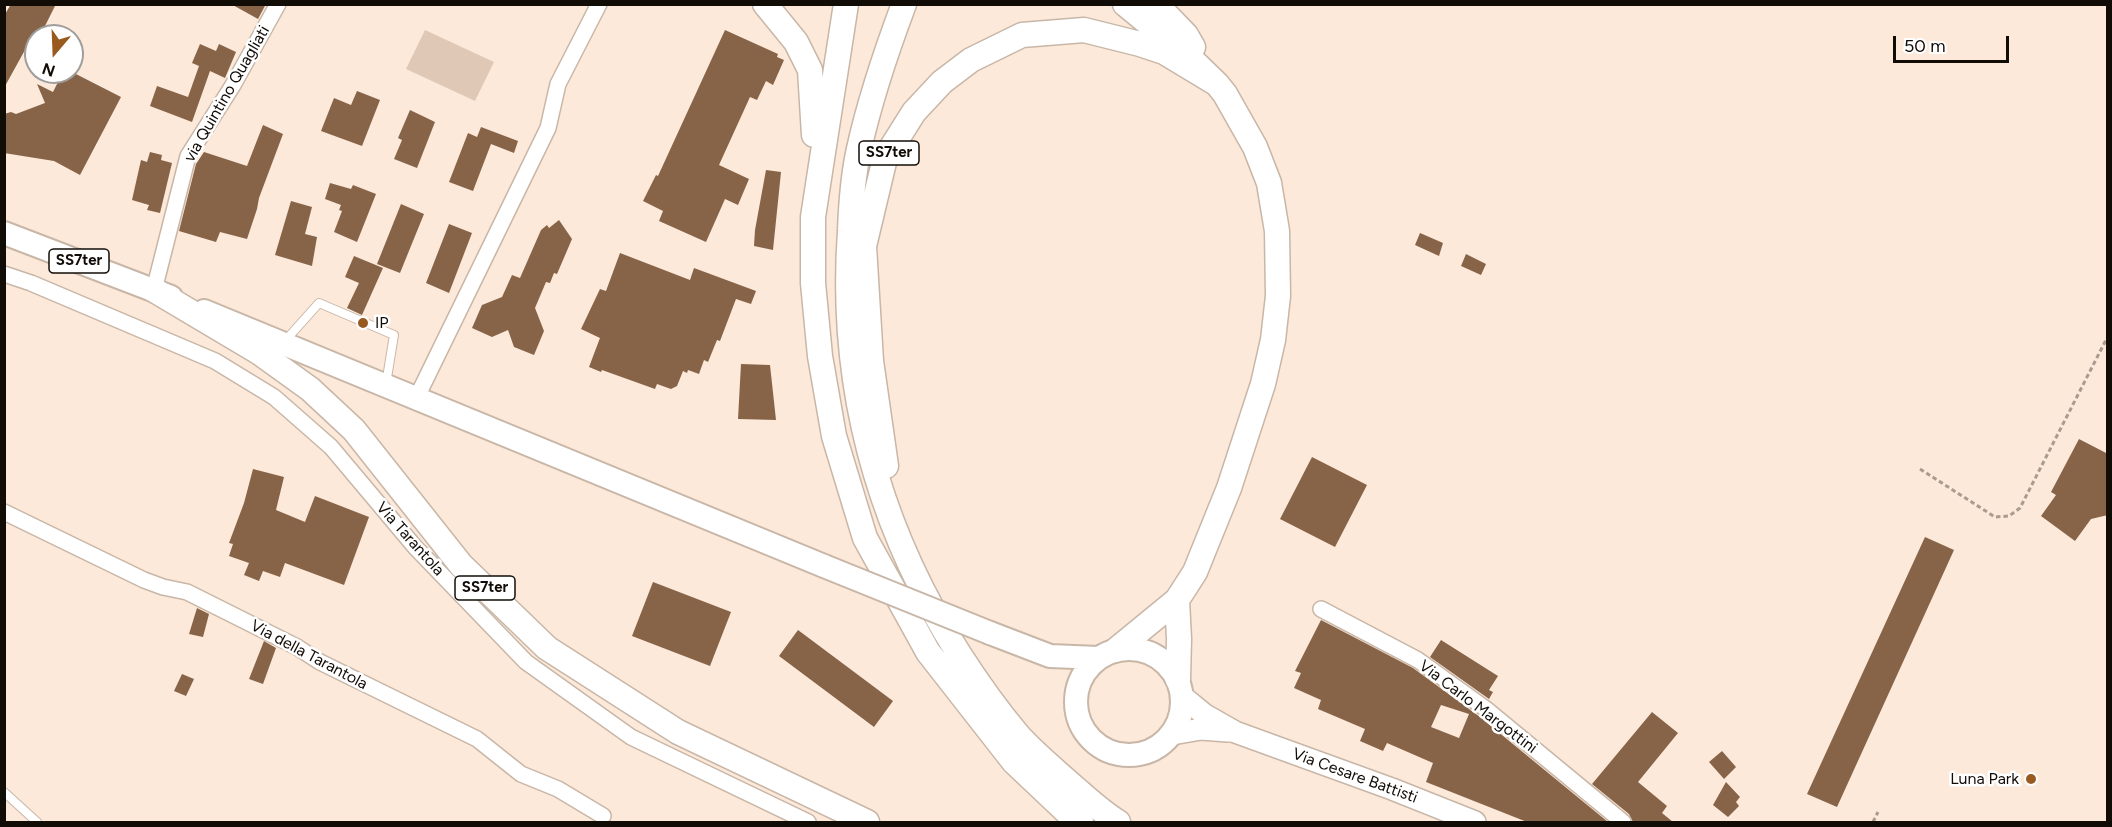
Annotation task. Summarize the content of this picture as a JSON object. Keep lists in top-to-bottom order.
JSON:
{
  "streets": {
    "highway": ["SS7ter"],
    "main road": ["Via Cesare Battisti"],
    "street": [
      "via Quintino Quagliati",
      "Via Tarantola",
      "Via della Tarantola",
      "Via Carlo Margottini"
    ]
  },
  "crossings": [
    ["via Quintino Quagliati", "SS7ter"]
  ],
  "places": ["IP", "Luna Park"],
  "scale_bar": "50 m",
  "north": "bottom"
}
